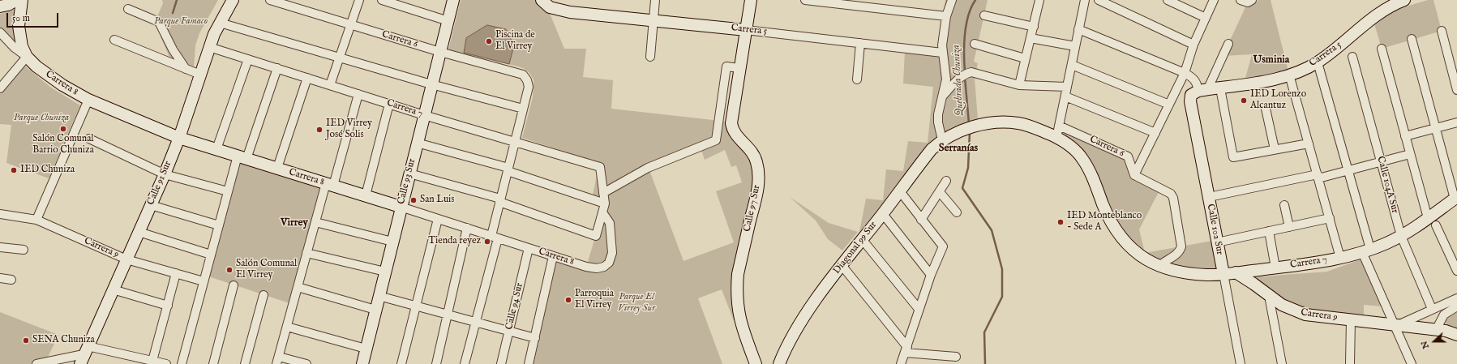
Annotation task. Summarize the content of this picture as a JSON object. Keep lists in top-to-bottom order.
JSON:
{
  "streets": {
    "street": [
      "Carrera 5",
      "Carrera 6",
      "Carrera 8",
      "Carrera 7",
      "Calle 93 Sur",
      "Calle 91 Sur",
      "Calle 104A Sur",
      "Calle 97 Sur",
      "Calle 102 Sur",
      "Carrera 9",
      "Diagonal 99 Sur",
      "Calle 94 Sur"
    ]
  },
  "crossings": [
    ["Carrera 5", "Calle 97 Sur"],
    ["Carrera 5", "Calle 102 Sur"],
    ["Carrera 6", "Calle 93 Sur"],
    ["Carrera 8", "Calle 93 Sur"],
    ["Carrera 8", "Calle 91 Sur"],
    ["Carrera 8", "Calle 94 Sur"],
    ["Carrera 7", "Calle 93 Sur"],
    ["Carrera 7", "Calle 91 Sur"],
    ["Carrera 7", "Calle 104A Sur"],
    ["Carrera 7", "Calle 102 Sur"],
    ["Carrera 7", "Carrera 9"],
    ["Calle 91 Sur", "Carrera 9"]
  ],
  "districts": ["Usminia", "Serranías", "Virrey"],
  "water": ["Quebrada Chuniza"],
  "parks": ["Parque Famaco", "Parque Chuniza", "Parque El Virrey Sur"],
  "places": [
    "Piscina de El Virrey",
    "IED Lorenzo Alcantuz",
    "Salón Comunal Barrio Chuniza",
    "IED Virrey José Solis",
    "IED Chuniza",
    "San Luis",
    "IED Monteblanco - Sede A",
    "Tienda reyez",
    "Salón Comunal El Virrey",
    "Parroquia El Virrey",
    "SENA Chuniza"
  ],
  "scale_bar": "50 m",
  "north": "left"
}
